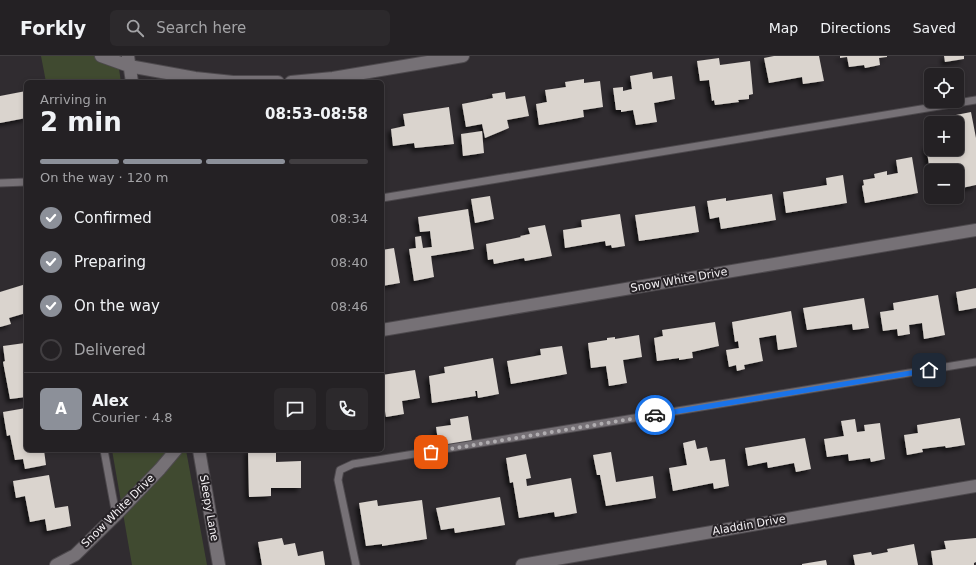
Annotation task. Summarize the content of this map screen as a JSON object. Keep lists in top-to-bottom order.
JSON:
{
  "streets": {
    "street": ["Snow White Drive", "Sleepy Lane", "Aladdin Drive"]
  },
  "page": {
    "header": "Forkly",
    "search": "Search here",
    "nav": ["Map", "Directions", "Saved"],
    "map_buttons": ["+", "−"],
    "heading": ["2 min", "Arriving in", "08:53–08:58"],
    "panel": ["Alex", "Courier · 4.8"],
    "bar": "On the way · 120 m",
    "list": [
      ["Confirmed", "08:34"],
      ["Preparing", "08:40"],
      ["On the way", "08:46"],
      "Delivered"
    ],
    "round": "A"
  }
}
